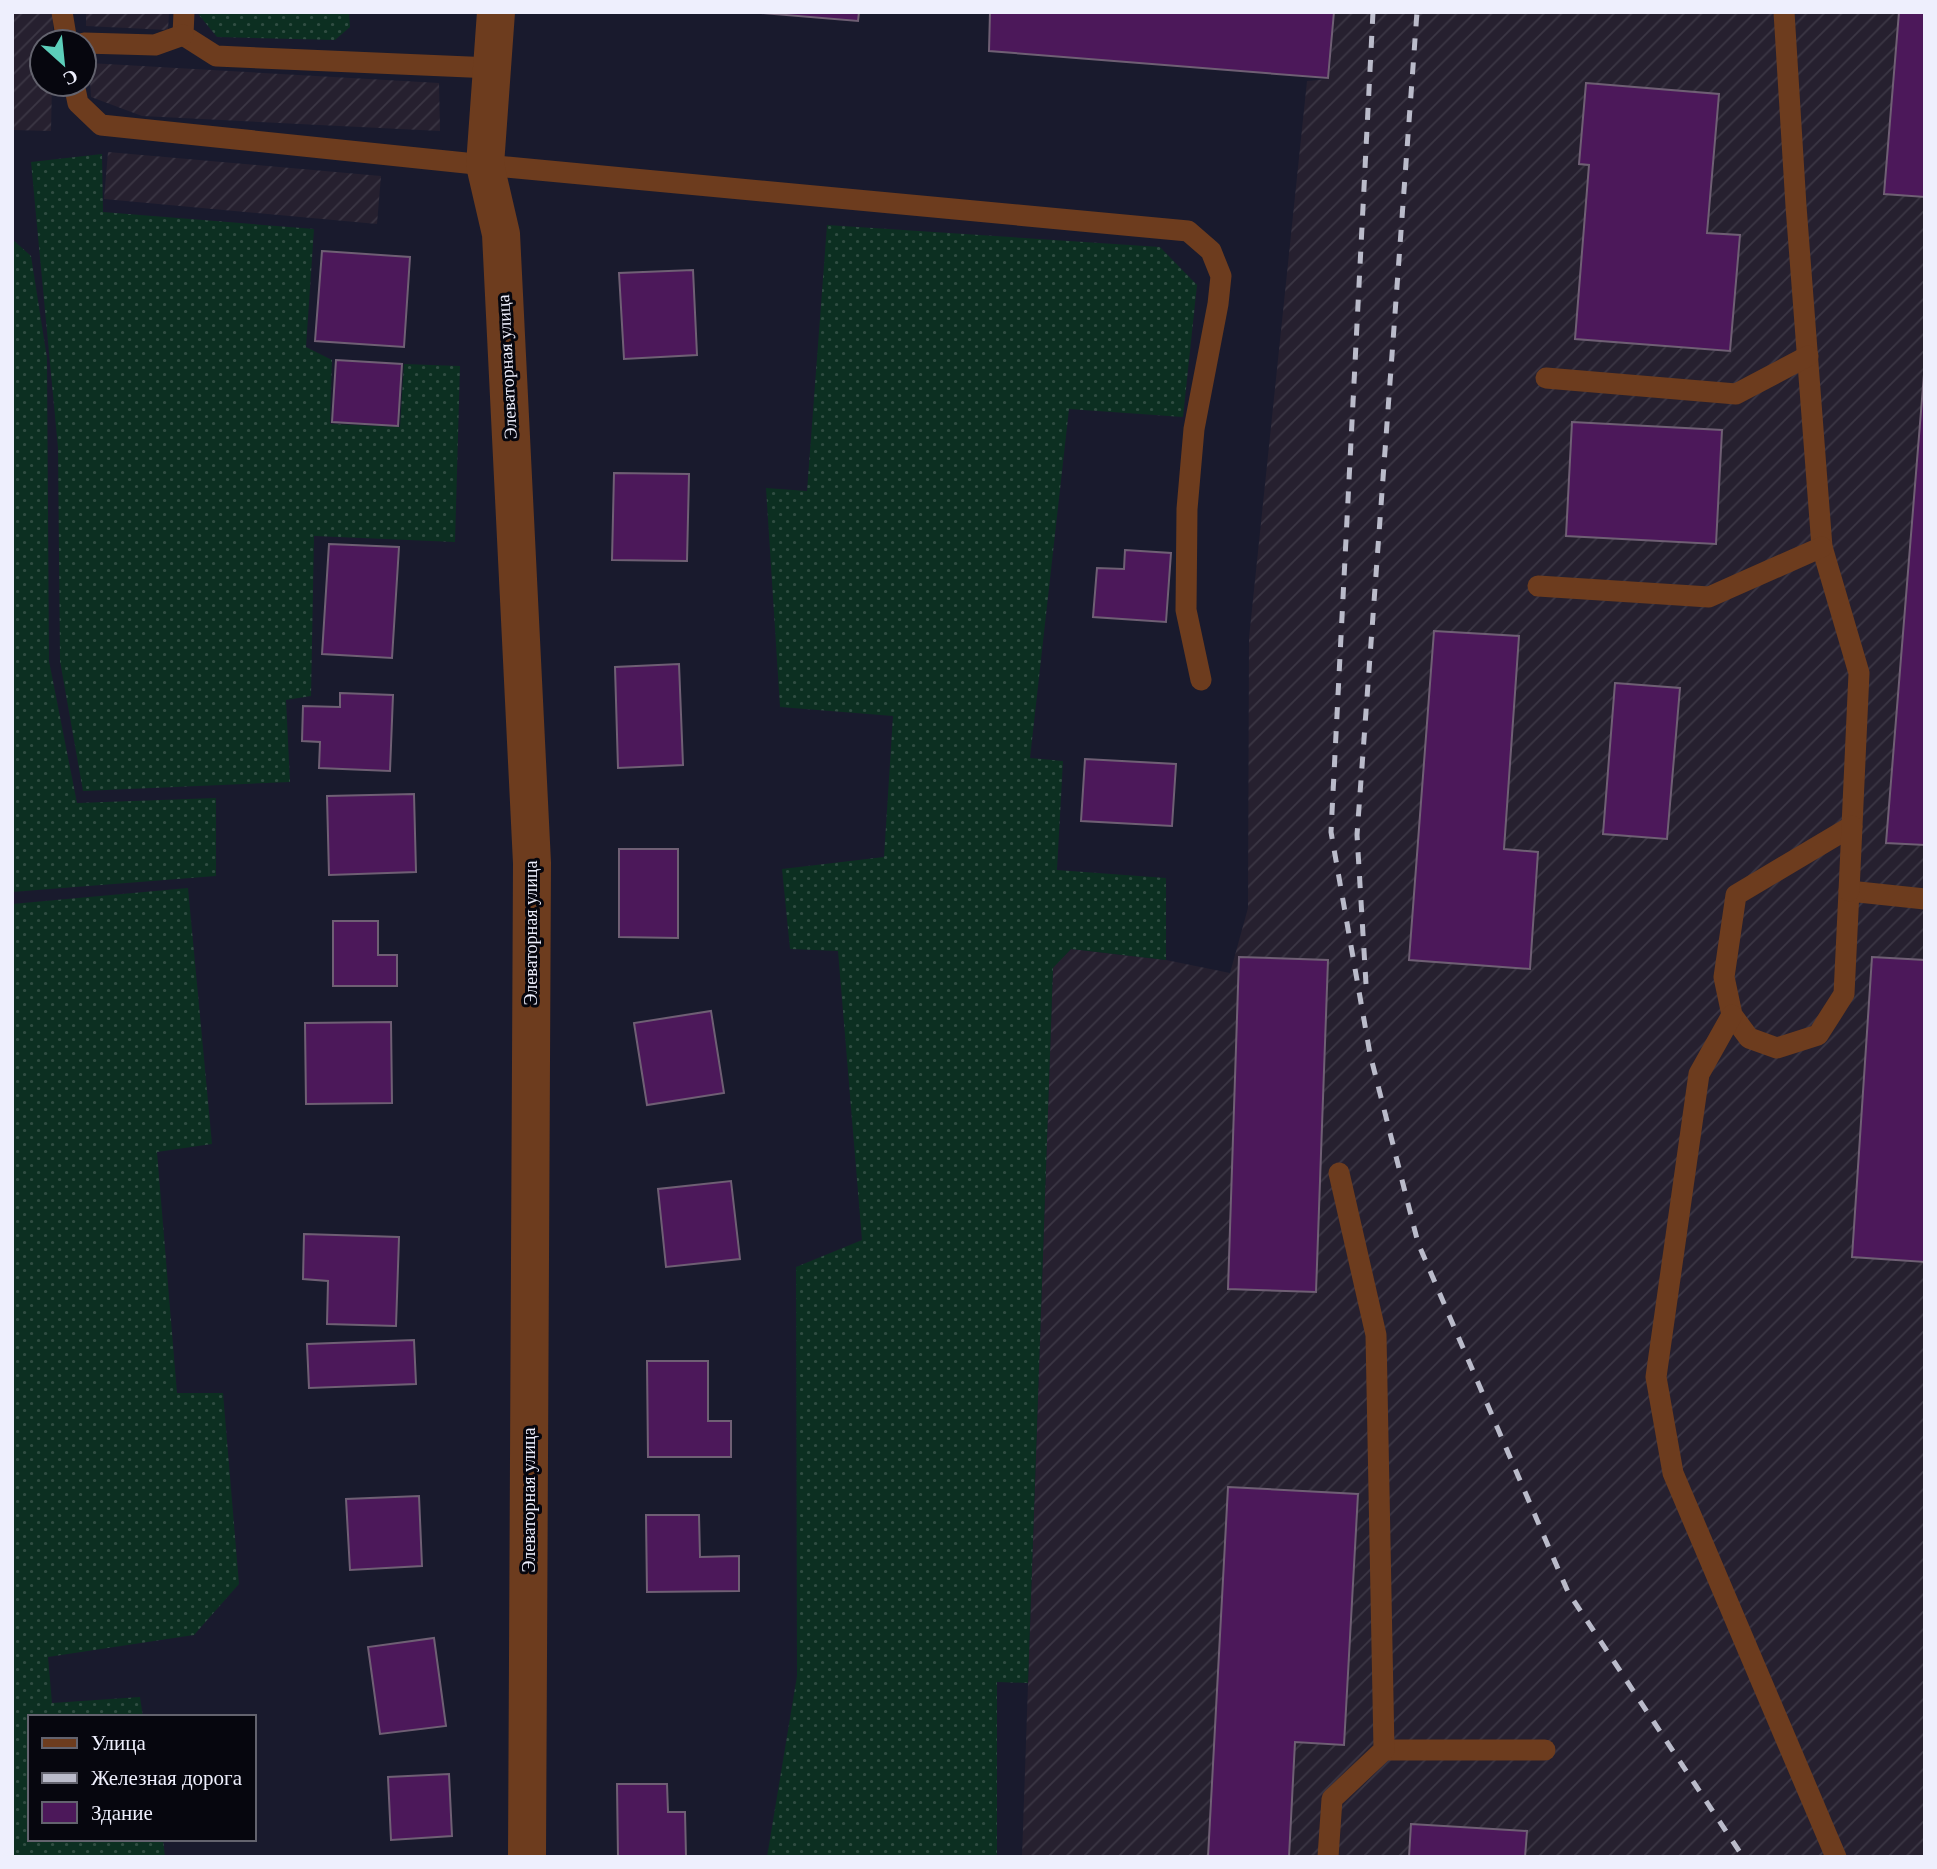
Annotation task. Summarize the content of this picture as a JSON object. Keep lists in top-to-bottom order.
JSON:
{
  "streets": {
    "street": ["Элеваторная улица"]
  },
  "legend": ["Улица", "Железная дорога", "Здание"],
  "north": "bottom right"
}
